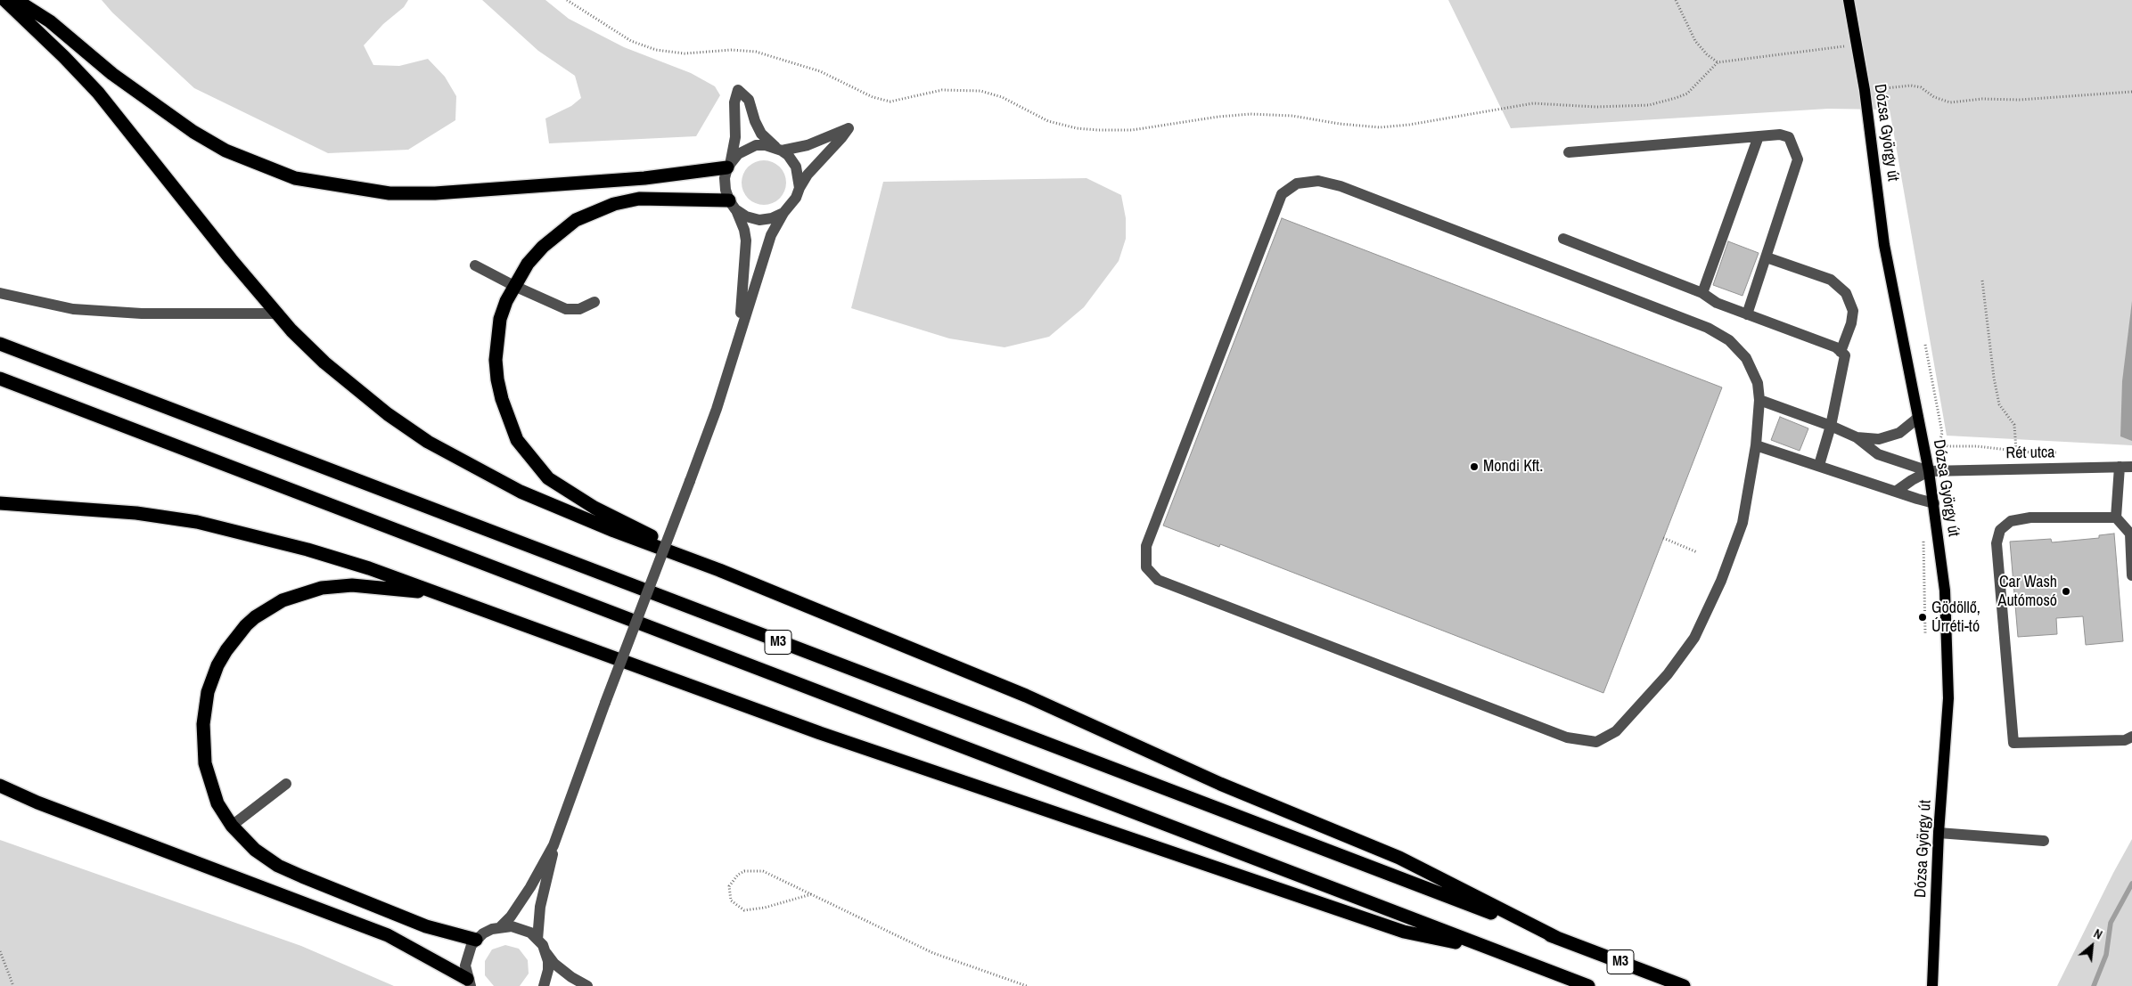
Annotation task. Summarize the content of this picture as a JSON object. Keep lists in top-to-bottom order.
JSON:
{
  "streets": {
    "highway": ["M3"],
    "main road": ["Dózsa György út"],
    "street": ["Rét utca"]
  },
  "crossings": [
    ["Dózsa György út", "Rét utca"]
  ],
  "places": ["Mondi Kft.", "Car Wash Autómosó", "Gödöllő, Úrréti-tó"],
  "north": "top right"
}
